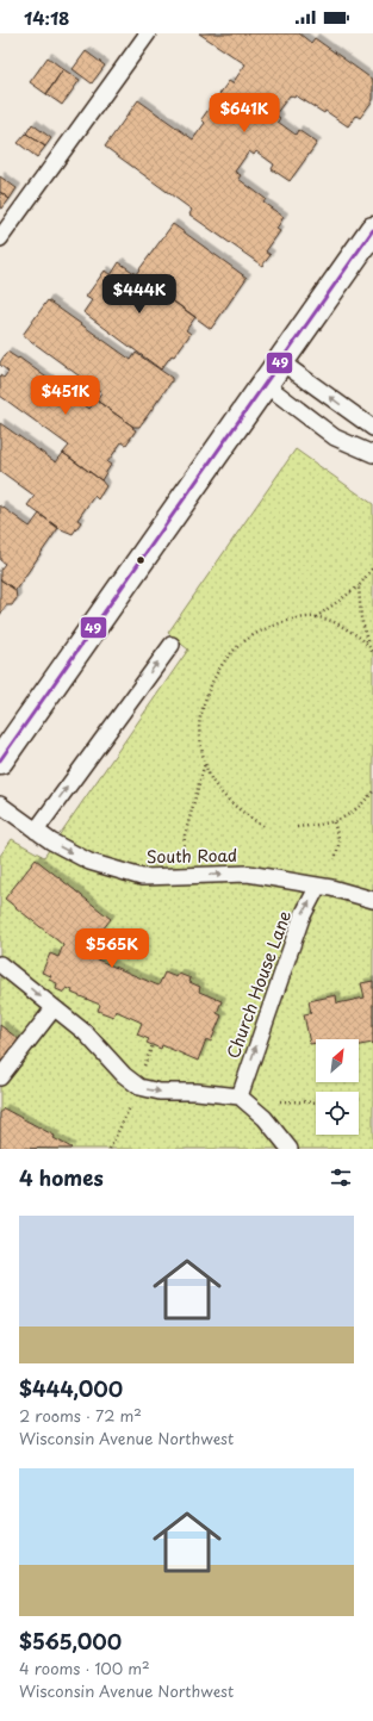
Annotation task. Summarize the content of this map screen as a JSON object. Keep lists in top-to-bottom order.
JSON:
{
  "streets": {
    "lane": ["South Road", "Church House Lane"]
  },
  "crossings": [
    ["South Road", "Church House Lane"]
  ],
  "one_way": ["South Road", "Church House Lane"],
  "lines": ["transit line 49"],
  "north": "top right",
  "page": {
    "status": "14:18",
    "price": [
      "$641K",
      "$444K",
      "$451K",
      "$565K"
    ],
    "heading": "4 homes",
    "list": [
      {
        "name": "$444,000",
        "note": "2 rooms · 72 m² · Wisconsin Avenue Northwest"
      },
      {
        "name": "$565,000",
        "note": "4 rooms · 100 m² · Wisconsin Avenue Northwest"
      }
    ]
  }
}
